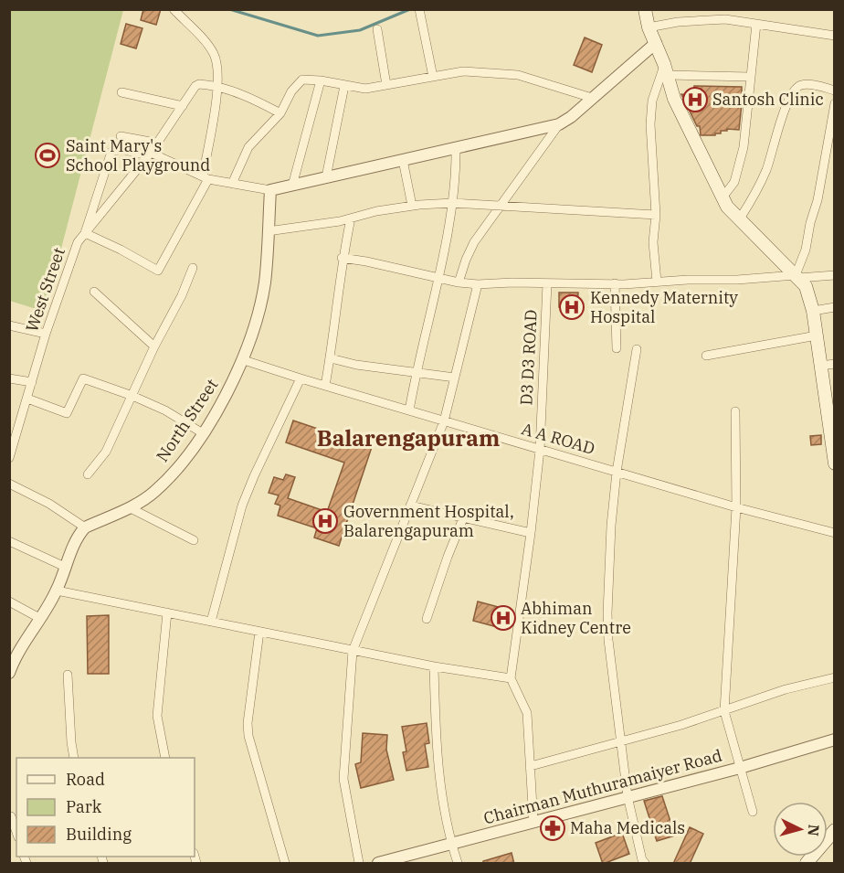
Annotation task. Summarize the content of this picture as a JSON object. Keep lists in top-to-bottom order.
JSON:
{
  "streets": {
    "street": [
      "West Street",
      "D3 D3 ROAD",
      "North Street",
      "A A ROAD",
      "Chairman Muthuramaiyer Road"
    ]
  },
  "crossings": [
    ["D3 D3 ROAD", "A A ROAD"],
    ["North Street", "A A ROAD"]
  ],
  "districts": ["Balarengapuram"],
  "places": {
    "hospital": [
      "Santosh Clinic",
      "Kennedy Maternity Hospital",
      "Government Hospital, Balarengapuram",
      "Abhiman Kidney Centre"
    ],
    "sports": ["Saint Mary's School Playground"],
    "pharmacy": ["Maha Medicals"]
  },
  "legend": ["Road", "Park", "Building"],
  "north": "right"
}
